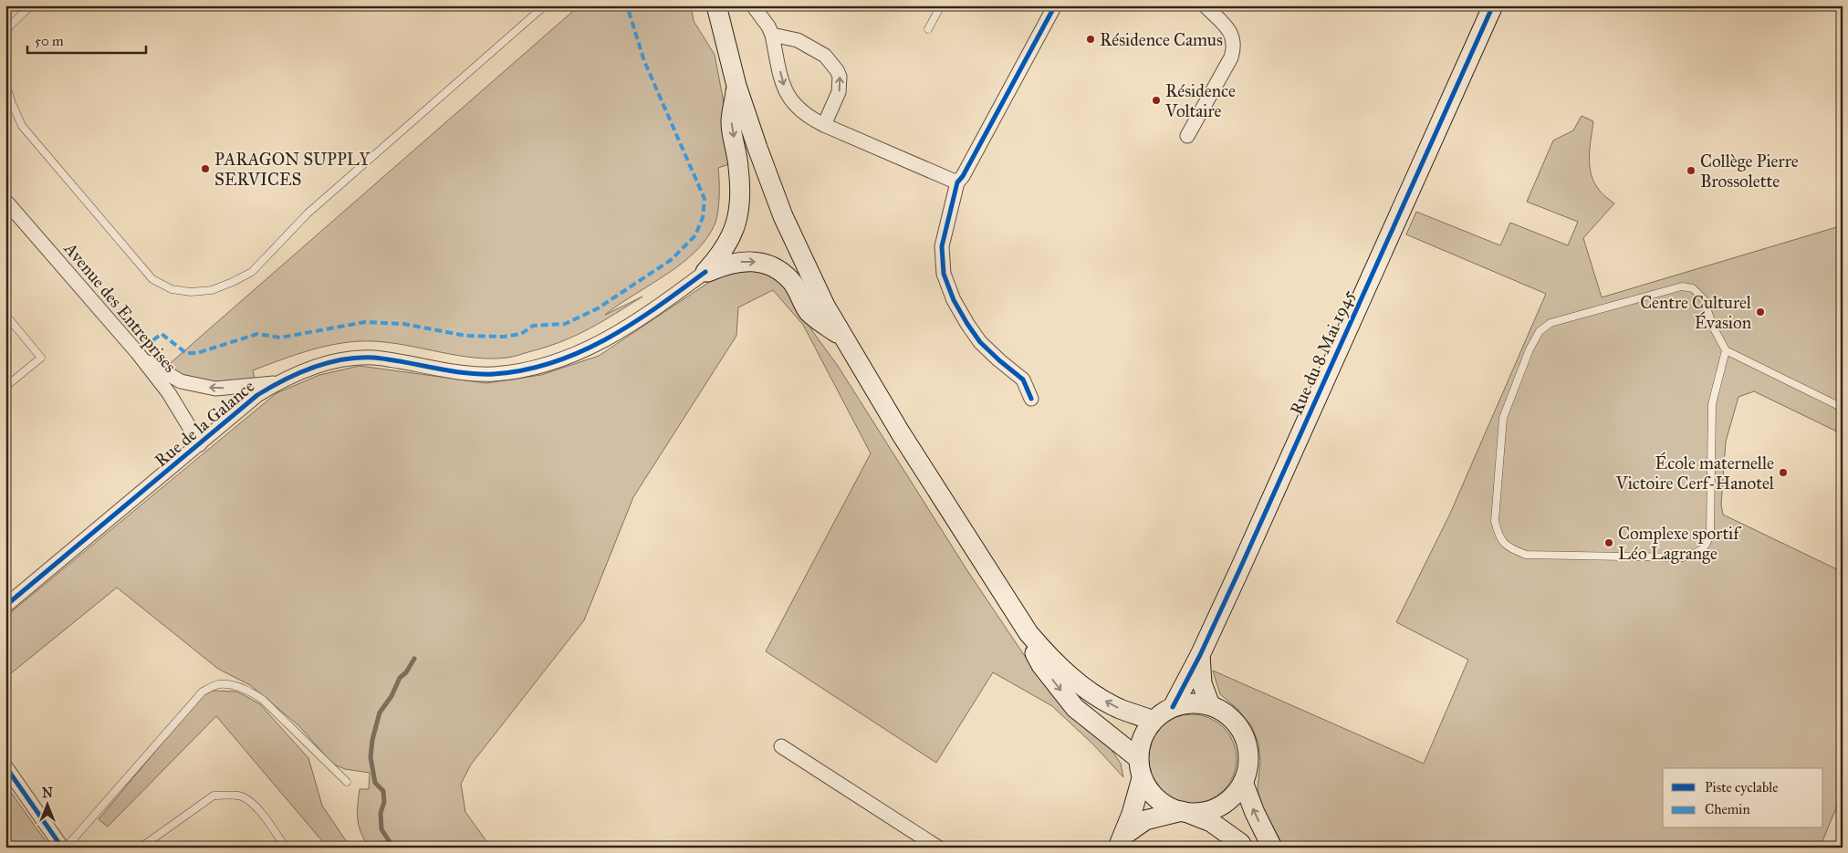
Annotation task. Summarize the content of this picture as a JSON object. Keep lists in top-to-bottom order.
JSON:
{
  "streets": {
    "main road": ["Rue du 8 Mai 1945"],
    "street": ["Avenue des Entreprises", "Rue de la Galance"]
  },
  "crossings": [
    ["Avenue des Entreprises", "Rue de la Galance"]
  ],
  "places": [
    "Résidence Camus",
    "Résidence Voltaire",
    "PARAGON SUPPLY SERVICES",
    "Collège Pierre Brossolette",
    "Centre Culturel Évasion",
    "École maternelle Victoire Cerf-Hanotel",
    "Complexe sportif Léo Lagrange"
  ],
  "legend": ["Piste cyclable", "Chemin"],
  "scale_bar": "50 m",
  "north": "top"
}
